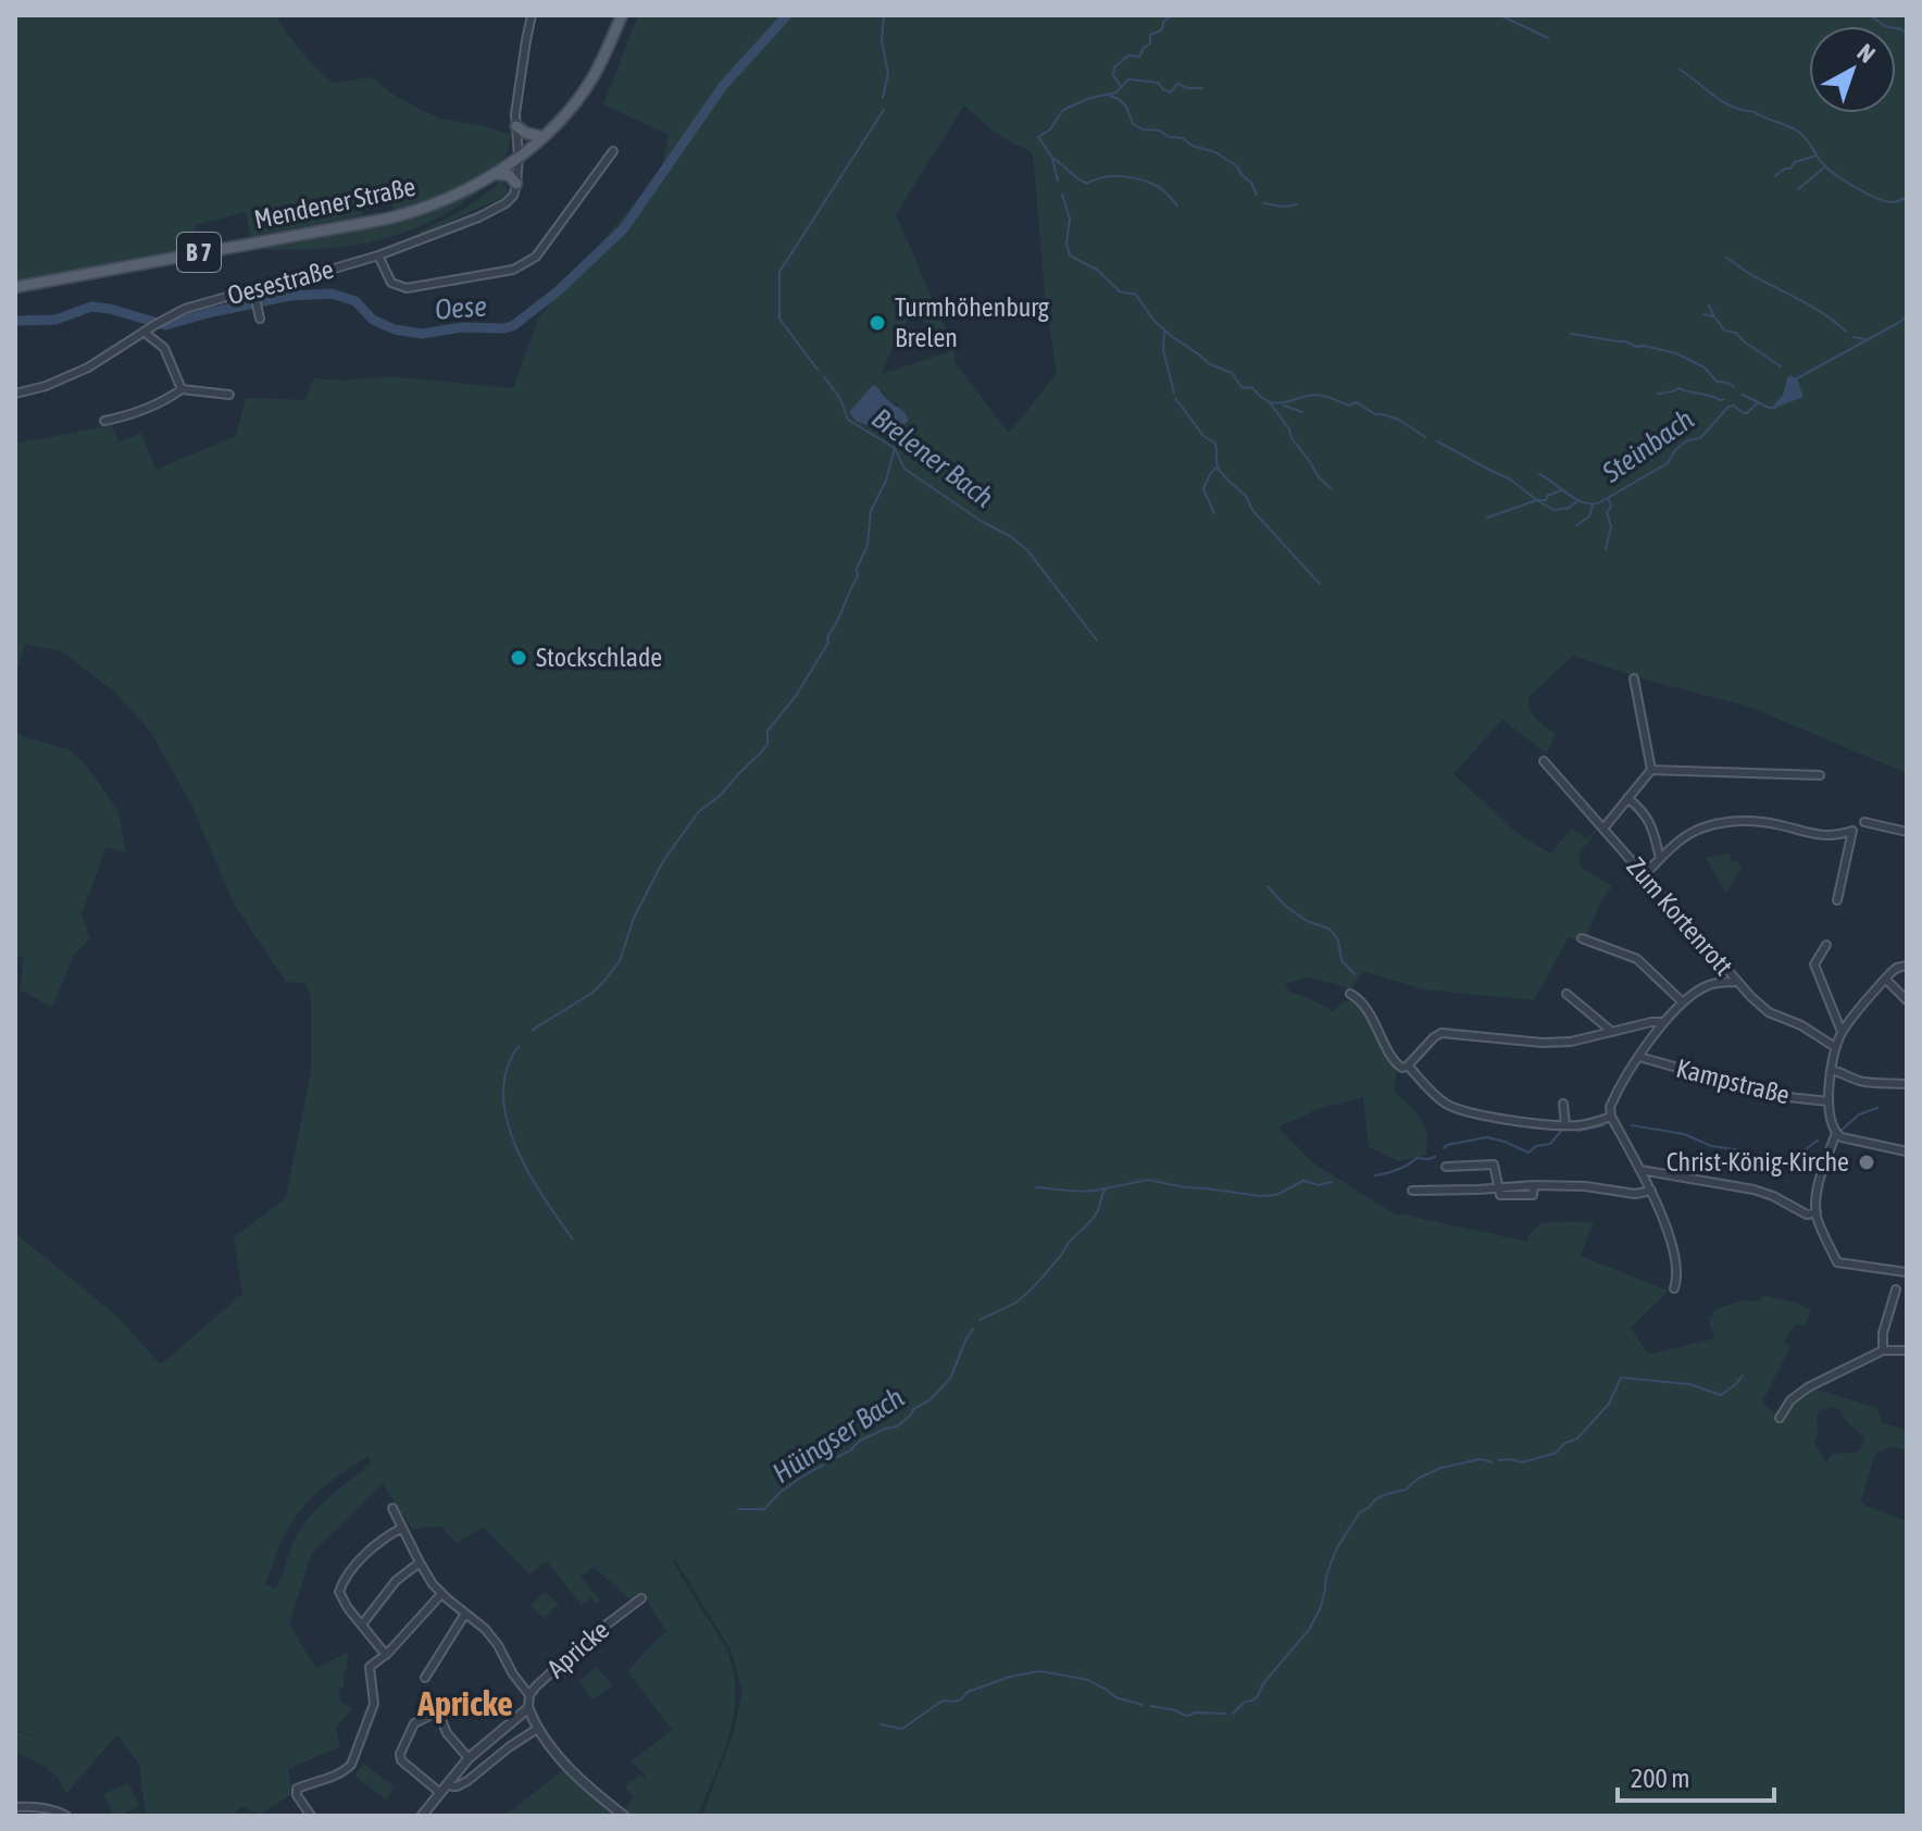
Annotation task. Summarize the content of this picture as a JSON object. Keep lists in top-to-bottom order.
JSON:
{
  "streets": {
    "main road": ["Mendener Straße", "B 7"],
    "street": [
      "Oesestraße",
      "Zum Kortenrott",
      "Kampstraße",
      "Apricke"
    ]
  },
  "crossings": [
    ["Mendener Straße", "B 7"]
  ],
  "districts": ["Apricke"],
  "water": [
    "Oese",
    "Steinbach",
    "Brelener Bach",
    "Hüingser Bach"
  ],
  "places": ["Turmhöhenburg Brelen", "Stockschlade", "Christ-König-Kirche"],
  "scale_bar": "200 m",
  "north": "top right"
}
